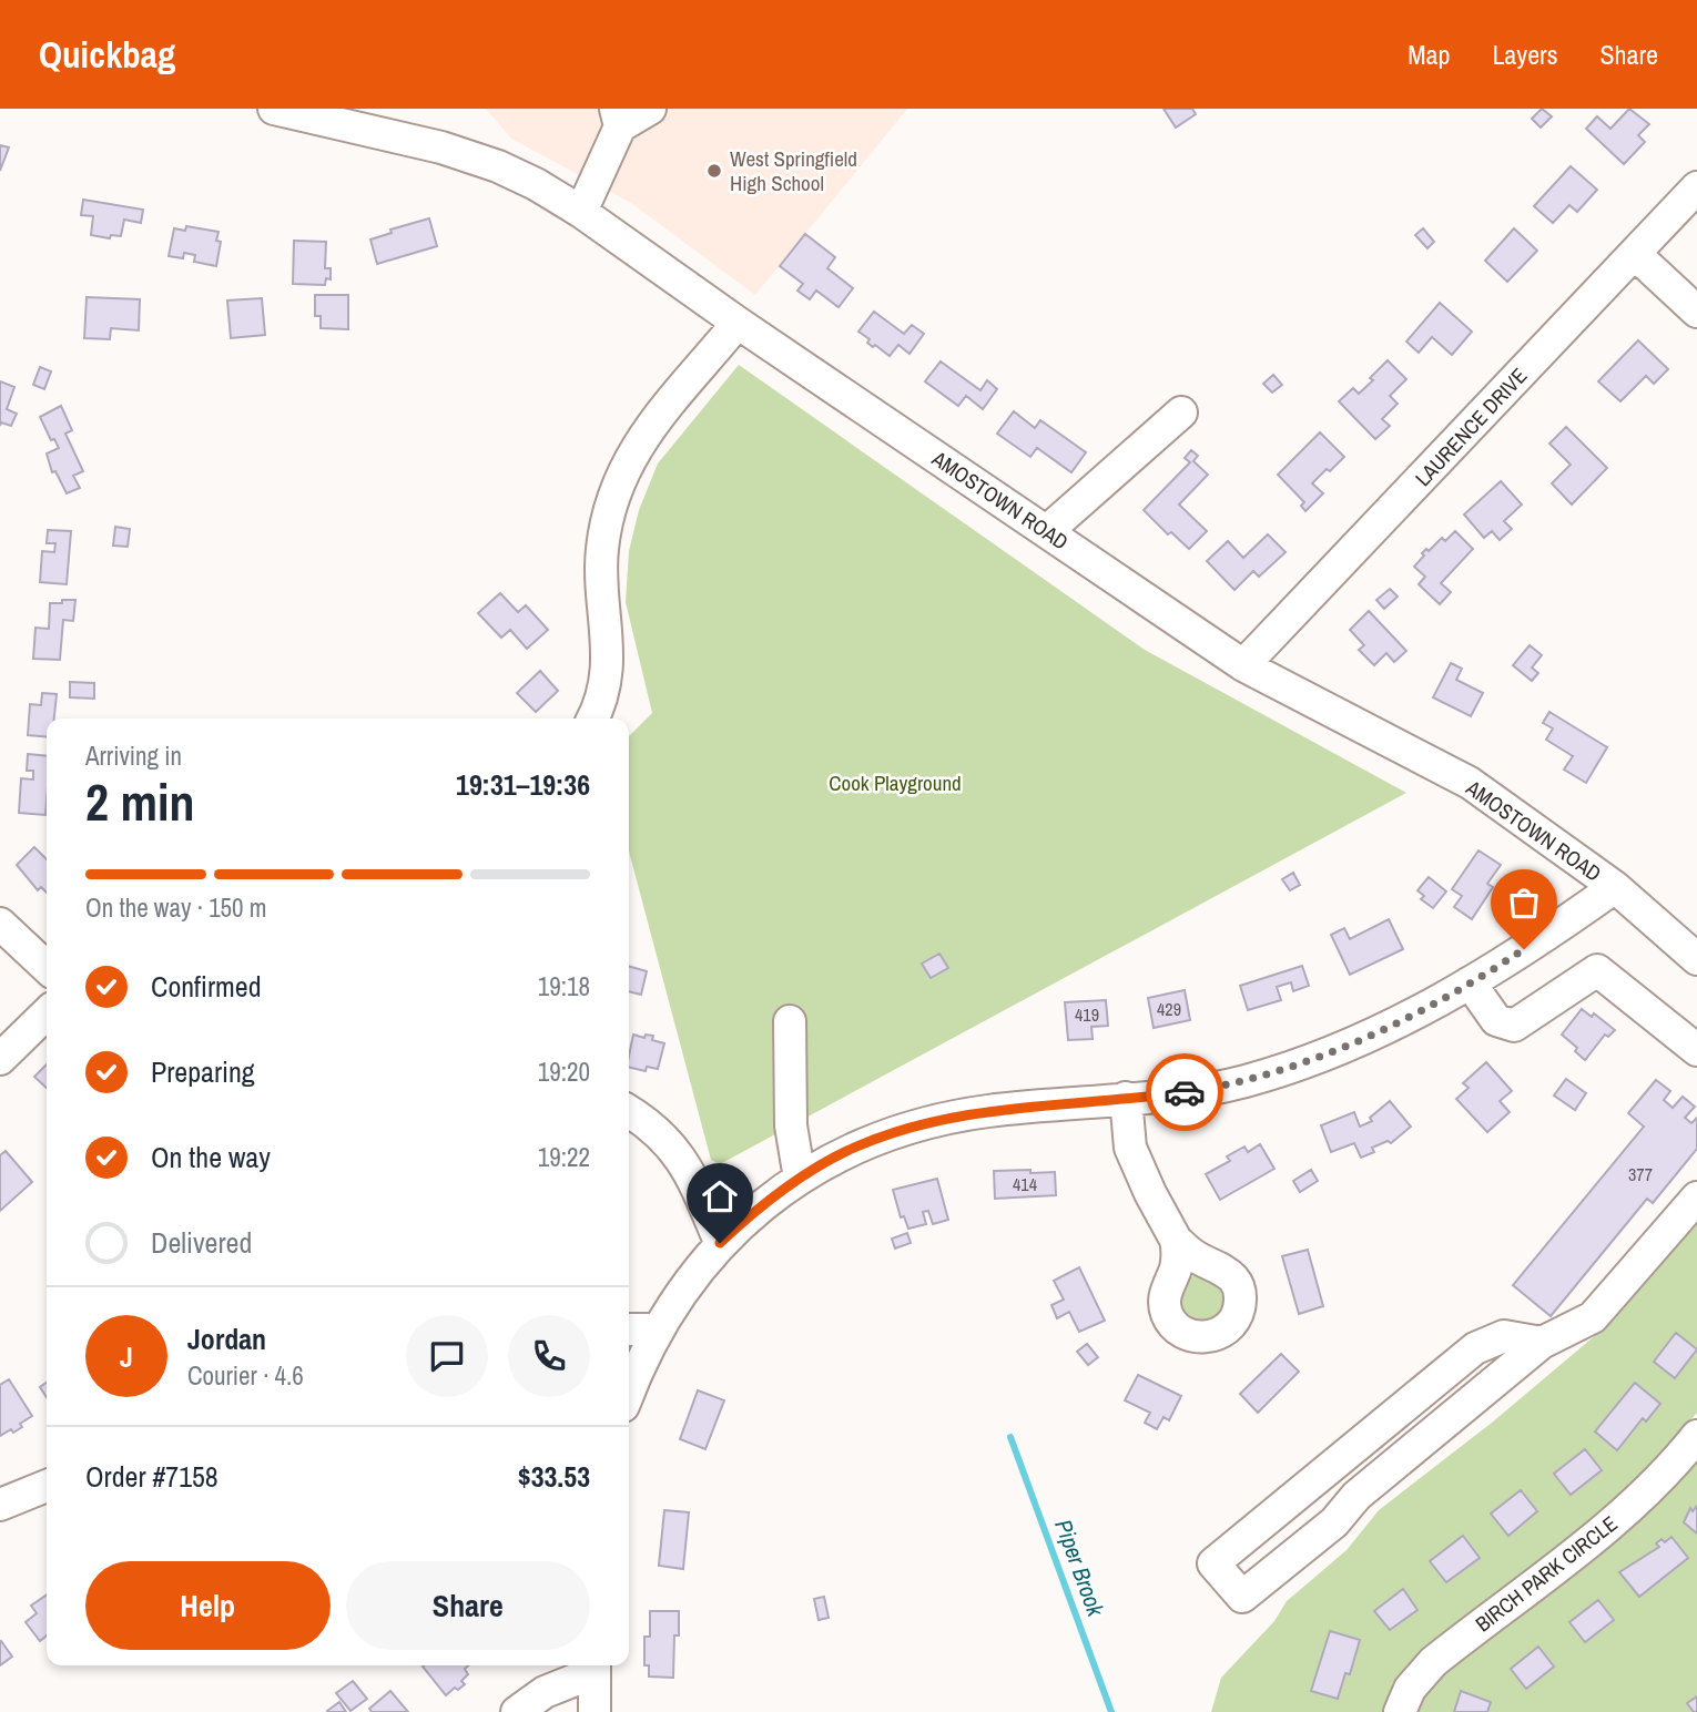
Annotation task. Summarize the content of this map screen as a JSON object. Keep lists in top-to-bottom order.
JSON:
{
  "streets": {
    "street": ["LAURENCE DRIVE", "AMOSTOWN ROAD", "BIRCH PARK CIRCLE"]
  },
  "crossings": [
    ["LAURENCE DRIVE", "AMOSTOWN ROAD"]
  ],
  "water": ["Piper Brook"],
  "parks": ["Cook Playground"],
  "places": ["West Springfield High School"],
  "house_numbers": [
    "429",
    "419",
    "377",
    "414"
  ],
  "page": {
    "header": "Quickbag",
    "nav": ["Map", "Layers", "Share"],
    "heading": ["2 min", "Arriving in", "19:31–19:36"],
    "panel": [
      "Jordan",
      "Courier · 4.6",
      "Order #7158",
      "$33.53"
    ],
    "bar": "On the way · 150 m",
    "list": [
      ["Confirmed", "19:18"],
      ["Preparing", "19:20"],
      ["On the way", "19:22"],
      "Delivered"
    ],
    "round": "J",
    "buttons": ["Help", "Share"]
  }
}
